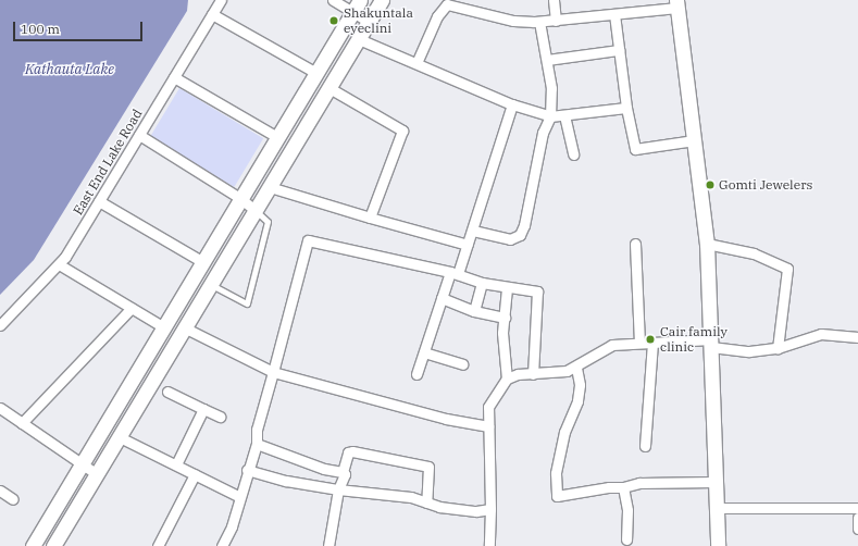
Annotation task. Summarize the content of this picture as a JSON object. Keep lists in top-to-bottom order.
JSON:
{
  "streets": {
    "street": ["East End Lake Road"]
  },
  "water": ["Kathauta Lake"],
  "places": ["Shakuntala eyeclini", "Gomti Jewelers", "Cair family clinic"],
  "scale_bar": "100 m"
}
